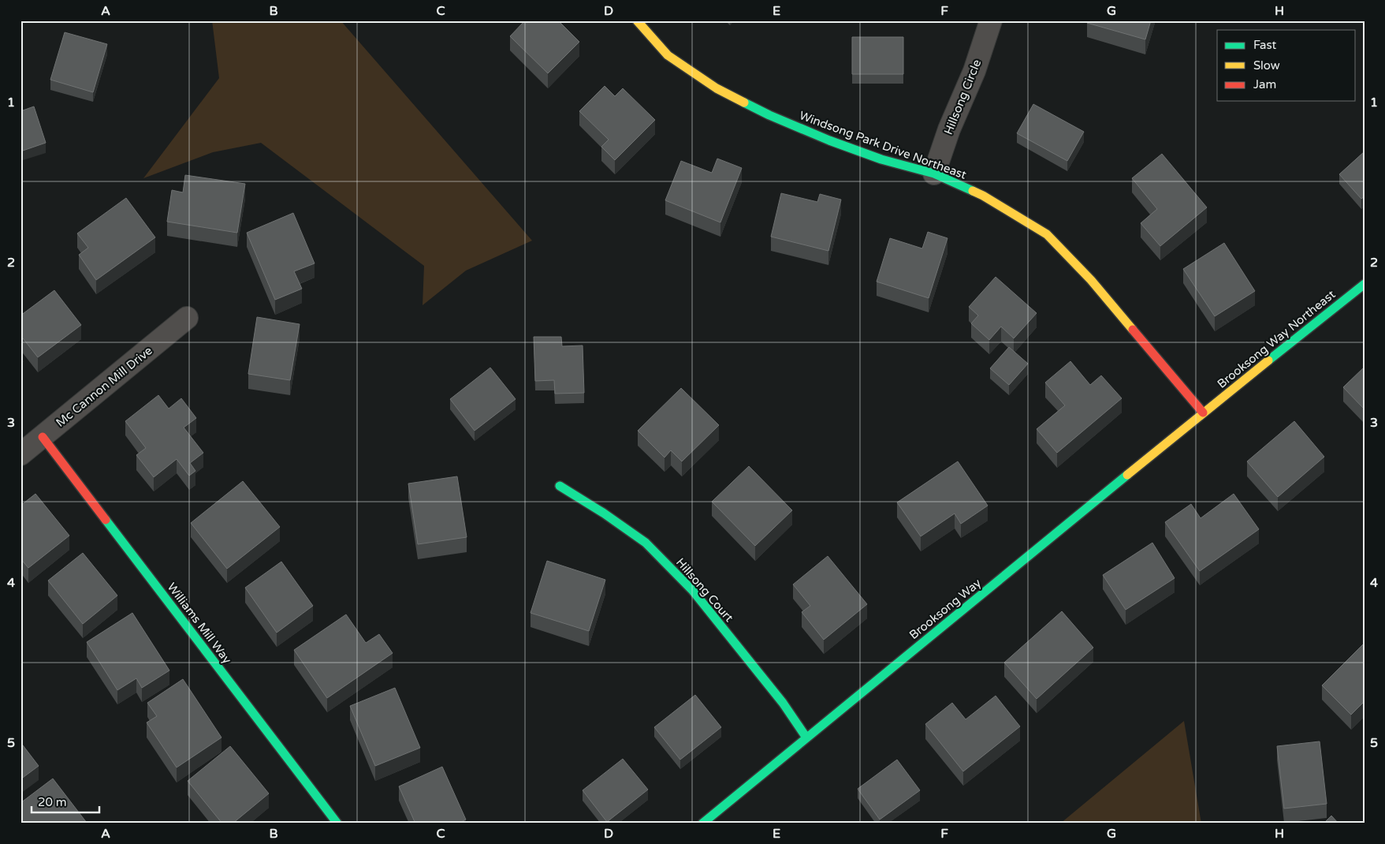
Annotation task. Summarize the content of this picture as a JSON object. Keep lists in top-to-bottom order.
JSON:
{
  "streets": {
    "street": [
      "Hillsong Circle",
      "Windsong Park Drive Northeast",
      "Brooksong Way Northeast",
      "Mc Cannon Mill Drive",
      "Hillsong Court",
      "Brooksong Way",
      "Williams Mill Way"
    ]
  },
  "crossings": [
    ["Hillsong Circle", "Windsong Park Drive Northeast"],
    ["Windsong Park Drive Northeast", "Brooksong Way Northeast"],
    ["Windsong Park Drive Northeast", "Brooksong Way"],
    ["Brooksong Way Northeast", "Brooksong Way"],
    ["Mc Cannon Mill Drive", "Williams Mill Way"],
    ["Hillsong Court", "Brooksong Way"]
  ],
  "legend": ["Fast", "Slow", "Jam"],
  "scale_bar": "20 m",
  "grid": {
    "columns": [
      "A",
      "B",
      "C",
      "D",
      "E",
      "F",
      "G",
      "H"
    ],
    "rows": [
      "1",
      "2",
      "3",
      "4",
      "5"
    ]
  }
}
